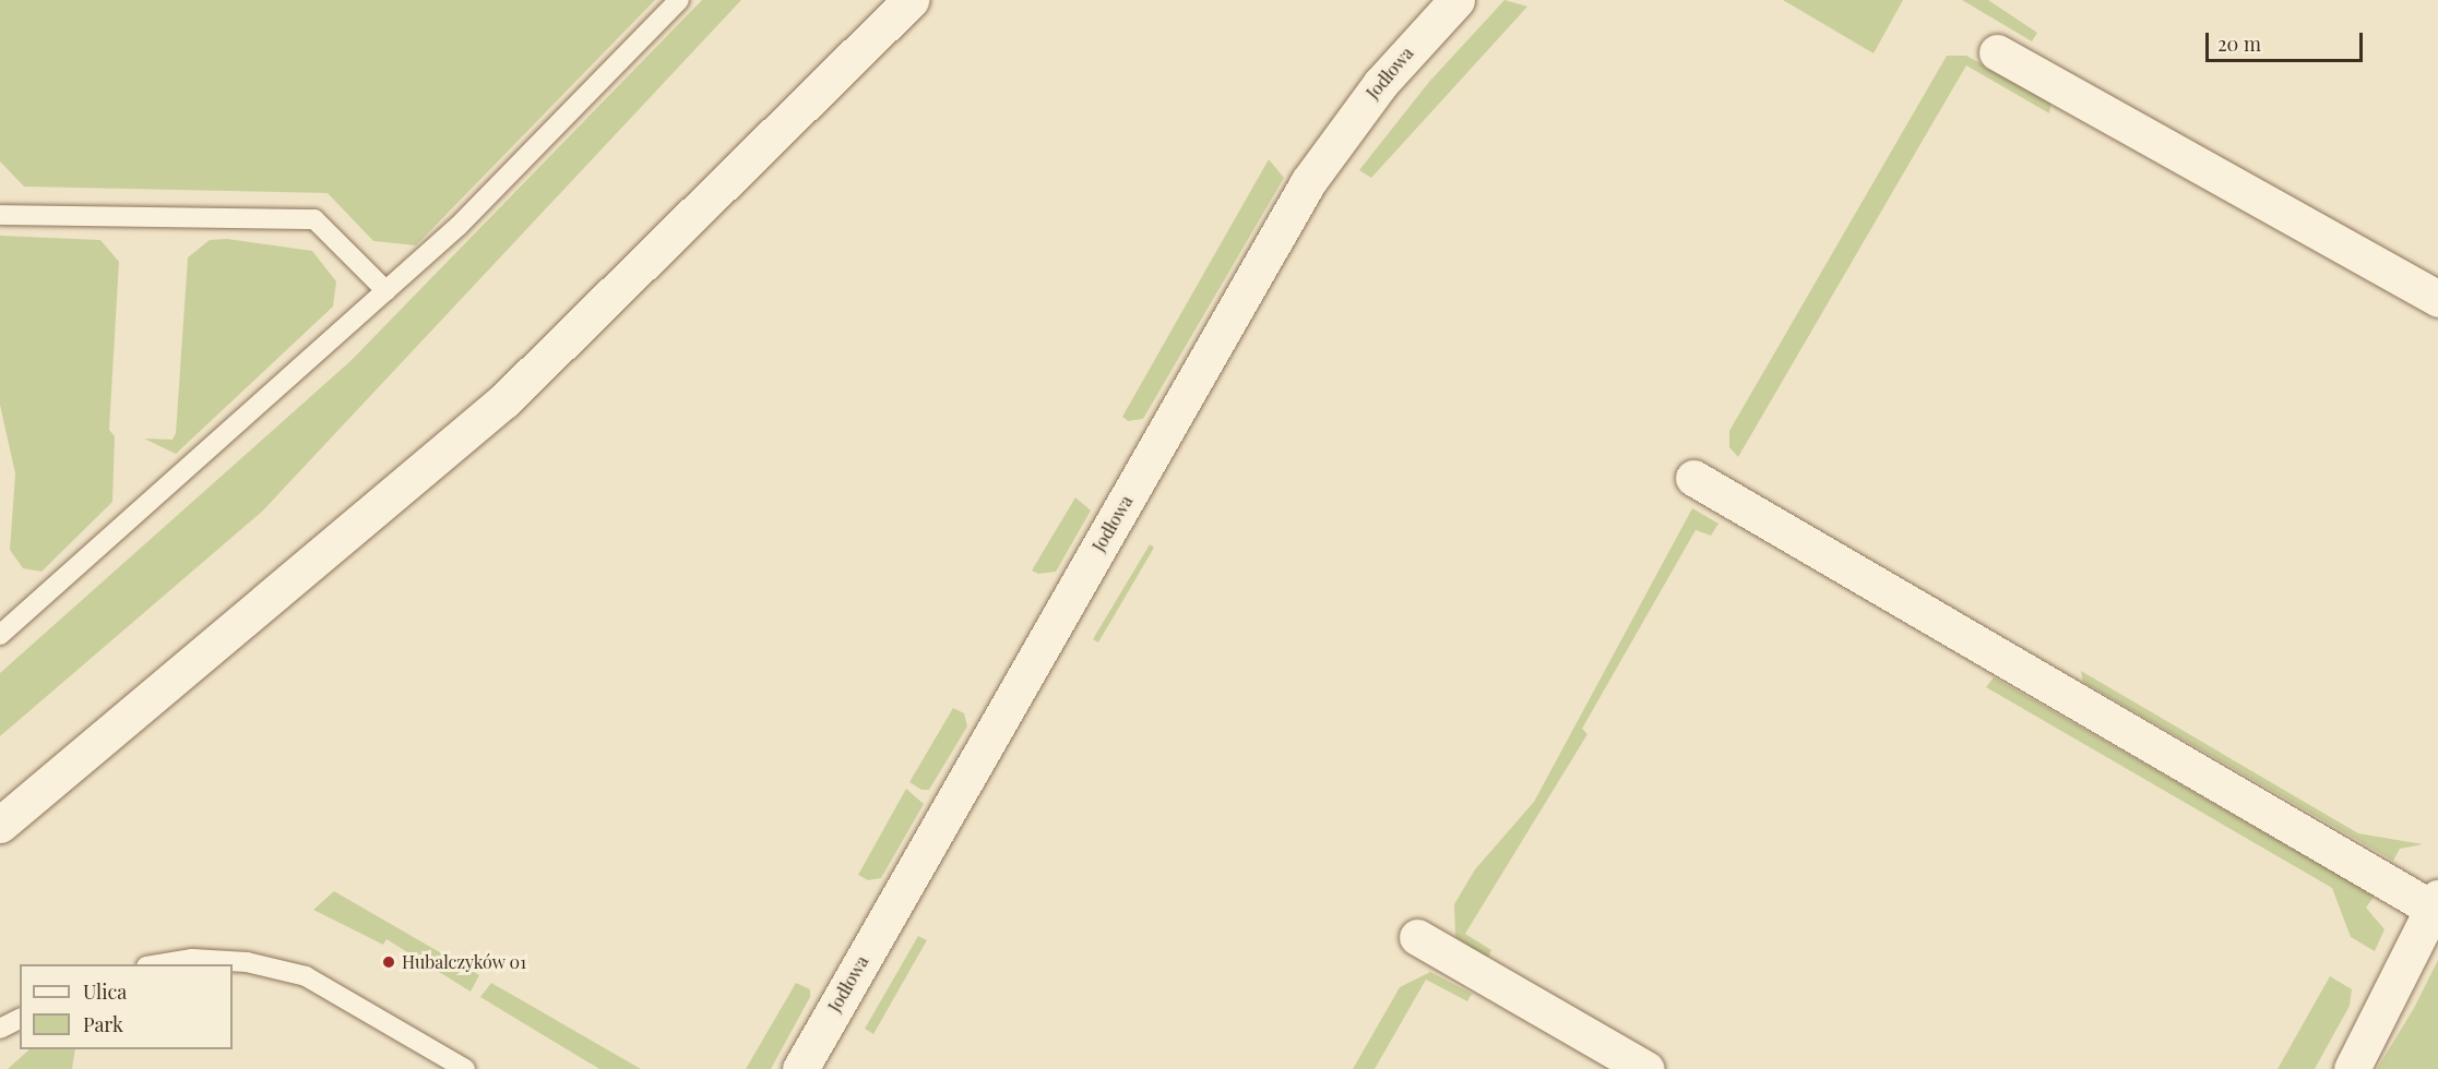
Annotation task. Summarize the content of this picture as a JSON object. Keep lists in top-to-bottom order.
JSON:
{
  "streets": {
    "street": ["Jodłowa"]
  },
  "places": ["Hubalczyków 01"],
  "legend": ["Ulica", "Park"],
  "scale_bar": "20 m"
}
